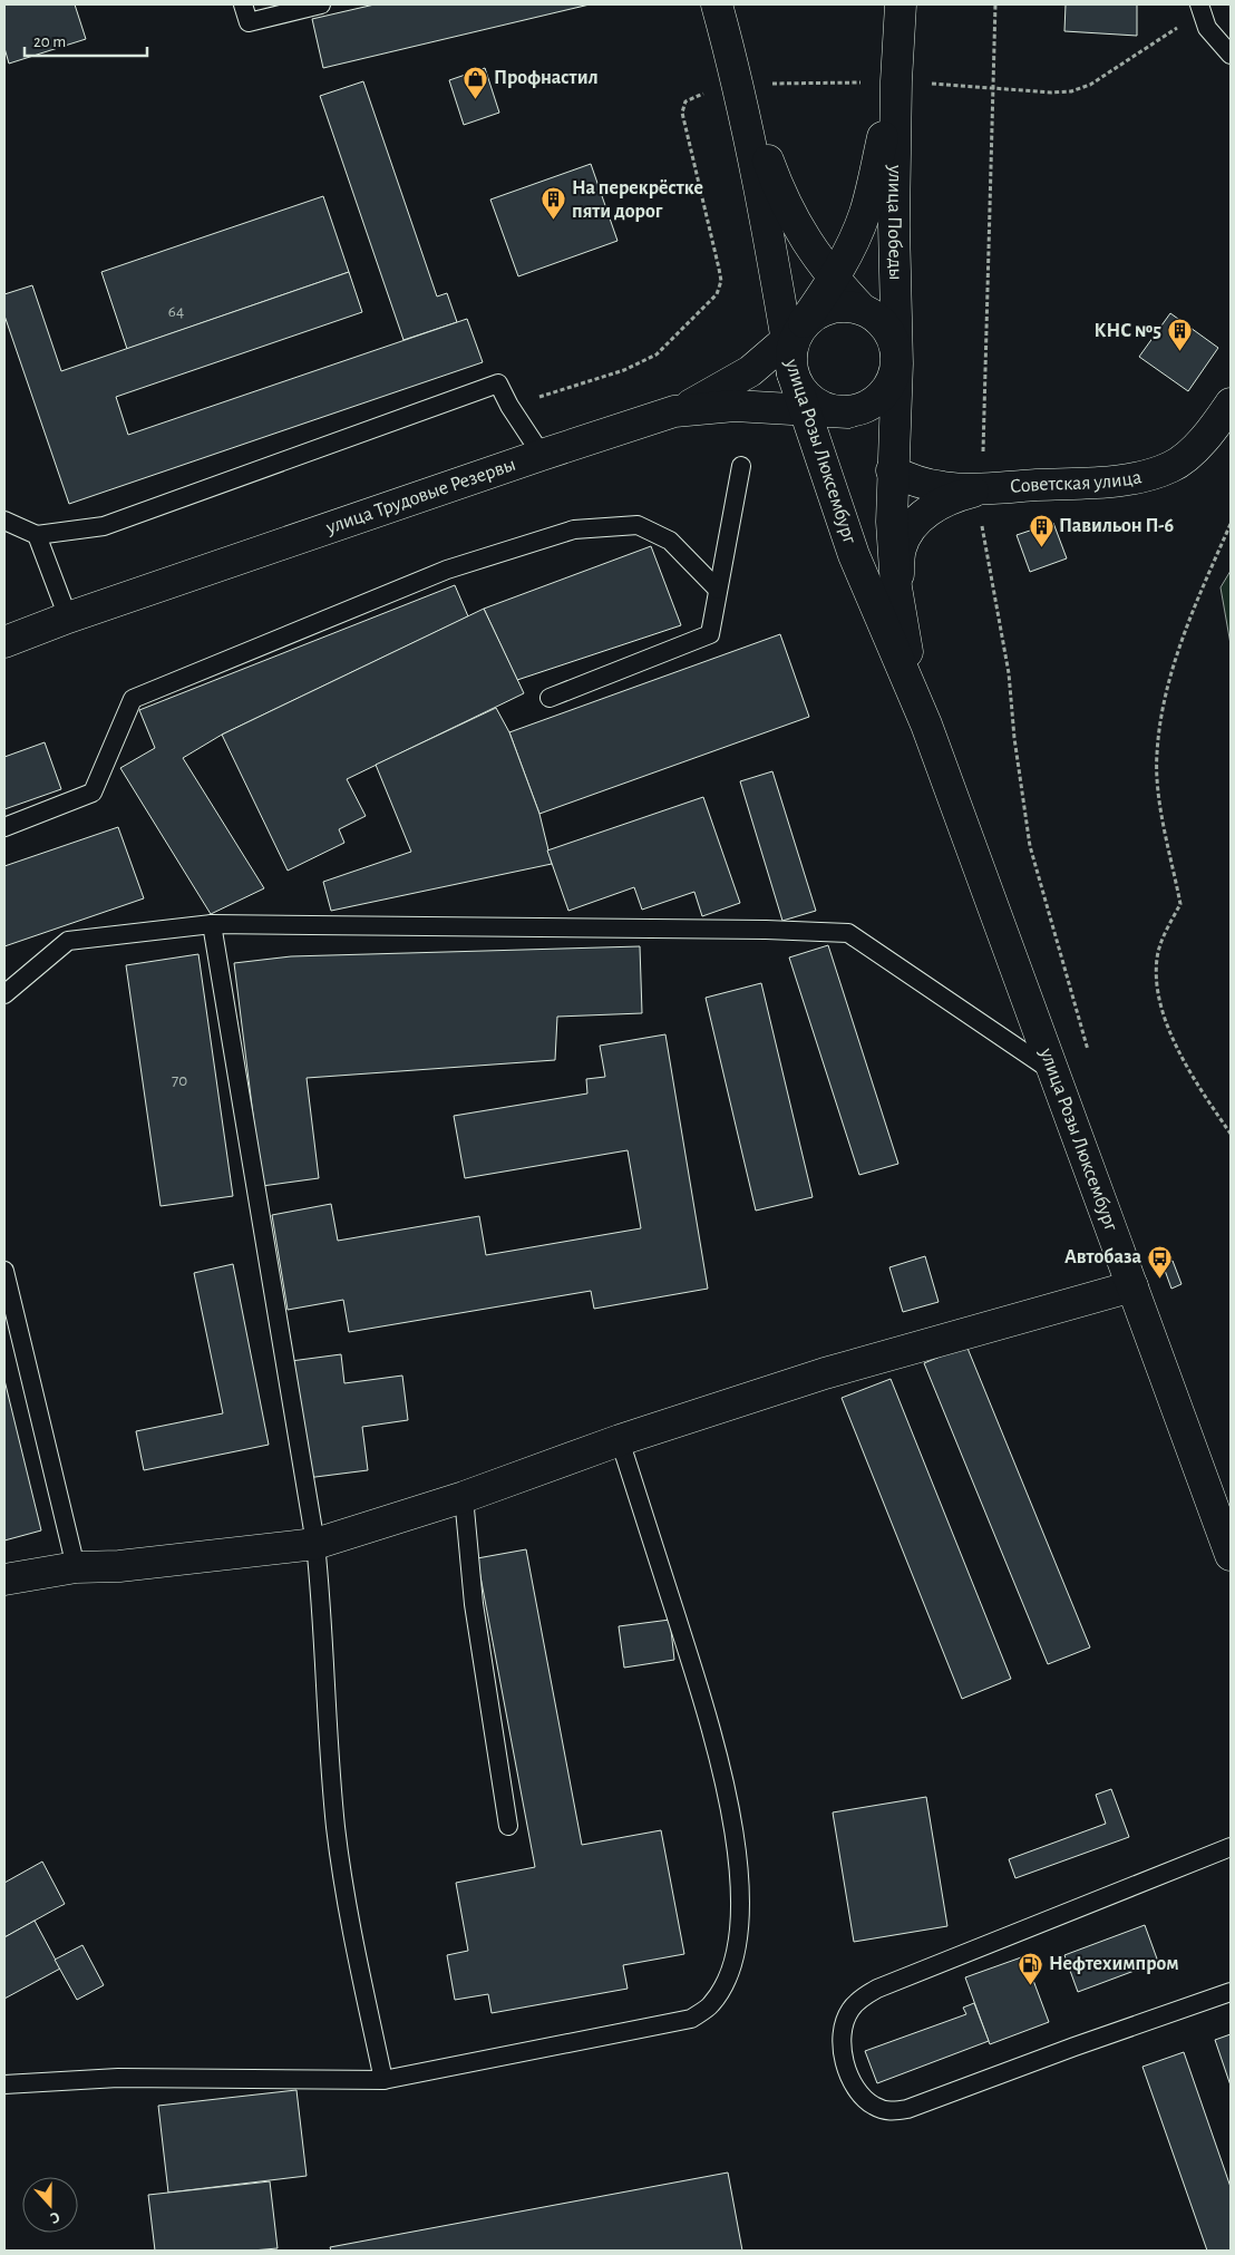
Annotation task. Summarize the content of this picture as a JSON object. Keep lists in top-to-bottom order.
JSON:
{
  "streets": {
    "street": [
      "улица Победы",
      "улица Розы Люксембург",
      "Советская улица",
      "улица Трудовые Резервы"
    ]
  },
  "crossings": [
    ["улица Победы", "улица Розы Люксембург"],
    ["улица Победы", "улица Трудовые Резервы"],
    ["улица Розы Люксембург", "Советская улица"],
    ["улица Розы Люксембург", "улица Трудовые Резервы"]
  ],
  "places": {
    "shop": ["Профнастил"],
    "building": ["На перекрёстке пяти дорог", "КНС №5", "Павильон П-6"],
    "bus stop": ["Автобаза"],
    "fuel station": ["Нефтехимпром"]
  },
  "house_numbers": ["64", "70"],
  "scale_bar": "20 m",
  "north": "bottom"
}
